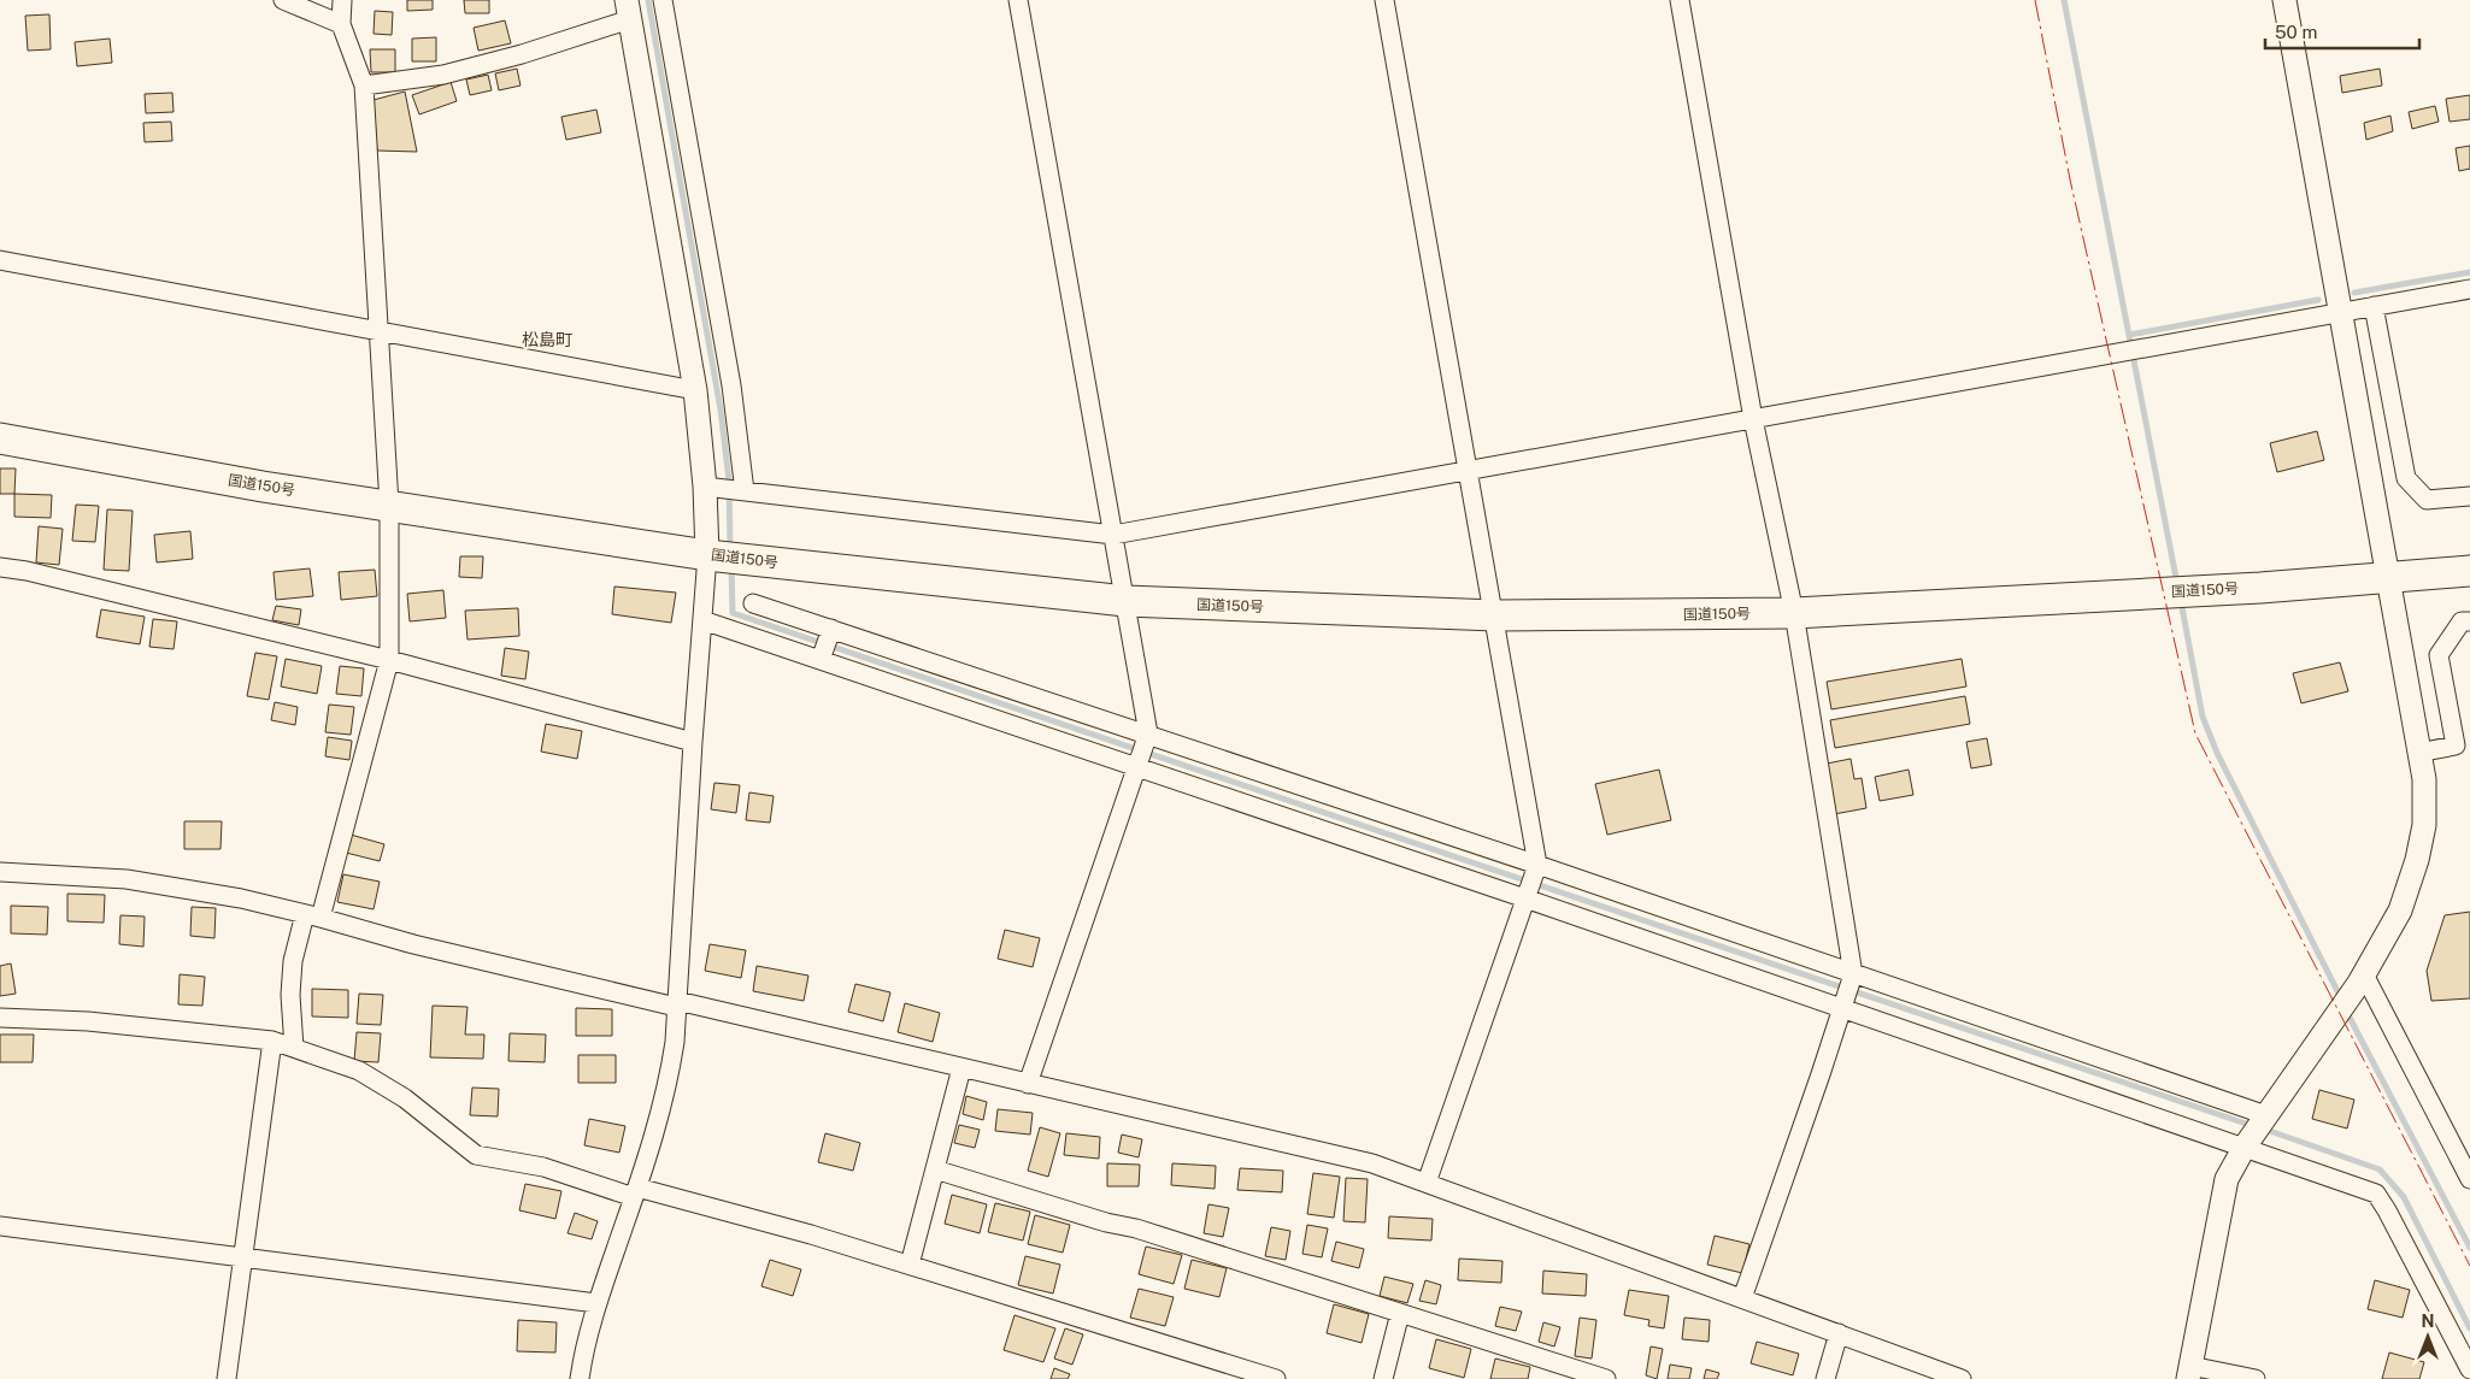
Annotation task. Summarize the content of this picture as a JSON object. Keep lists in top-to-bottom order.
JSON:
{
  "streets": {
    "highway": ["国道150号"]
  },
  "districts": ["松島町"],
  "scale_bar": "50 m",
  "north": "top"
}
